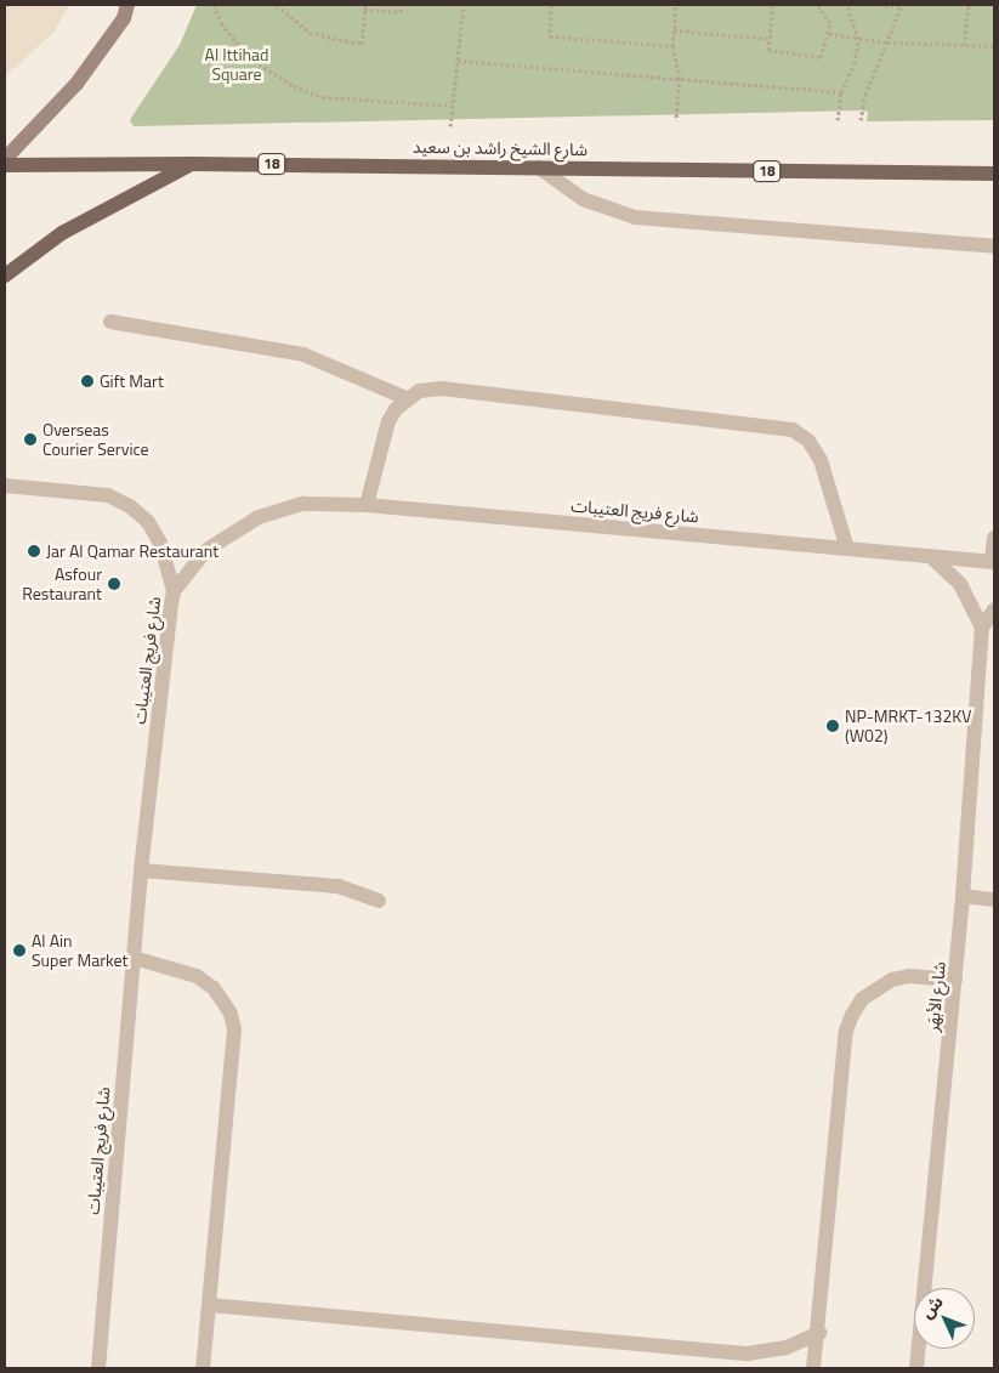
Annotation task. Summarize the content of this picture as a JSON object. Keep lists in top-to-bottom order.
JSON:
{
  "streets": {
    "main road": ["شارع الشيخ راشد بن سعيد", "18"],
    "lane": ["شارع فريج العتيبات", "شارع الأبهَر"]
  },
  "parks": ["Al Ittihad Square"],
  "places": [
    "Gift Mart",
    "Overseas Courier Service",
    "Jar Al Qamar Restaurant",
    "Asfour Restaurant",
    "NP-MRKT-132KV (W02)",
    "Al Ain Super Market"
  ],
  "north": "top left"
}
